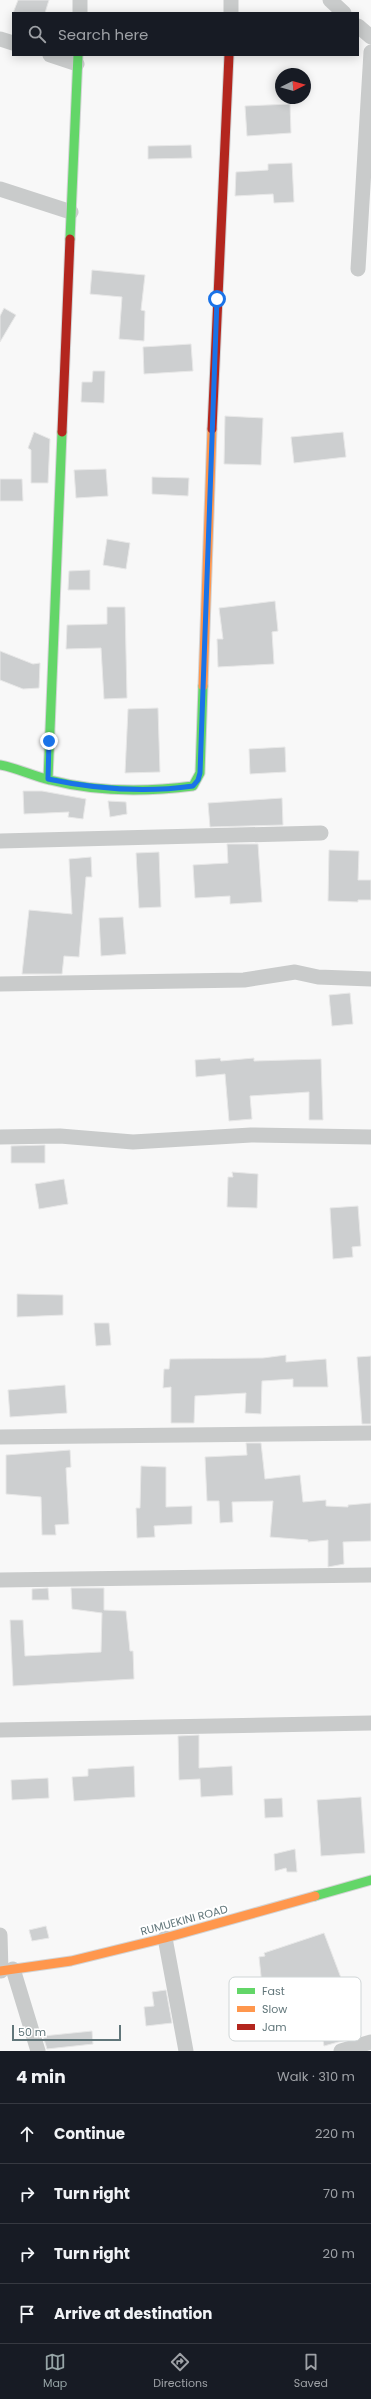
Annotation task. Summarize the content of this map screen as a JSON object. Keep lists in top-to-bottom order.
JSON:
{
  "streets": {
    "street": ["RUMUEKINI ROAD"]
  },
  "legend": ["Fast", "Slow", "Jam"],
  "scale_bar": "50 m",
  "north": "right",
  "page": {
    "search": "Search here",
    "scale": "50 m",
    "heading": ["4 min", "Walk · 310 m"],
    "list": [
      ["Continue", "220 m"],
      ["Turn right", "70 m"],
      ["Turn right", "20 m"],
      "Arrive at destination"
    ],
    "nav": ["Map", "Directions", "Saved"]
  }
}
